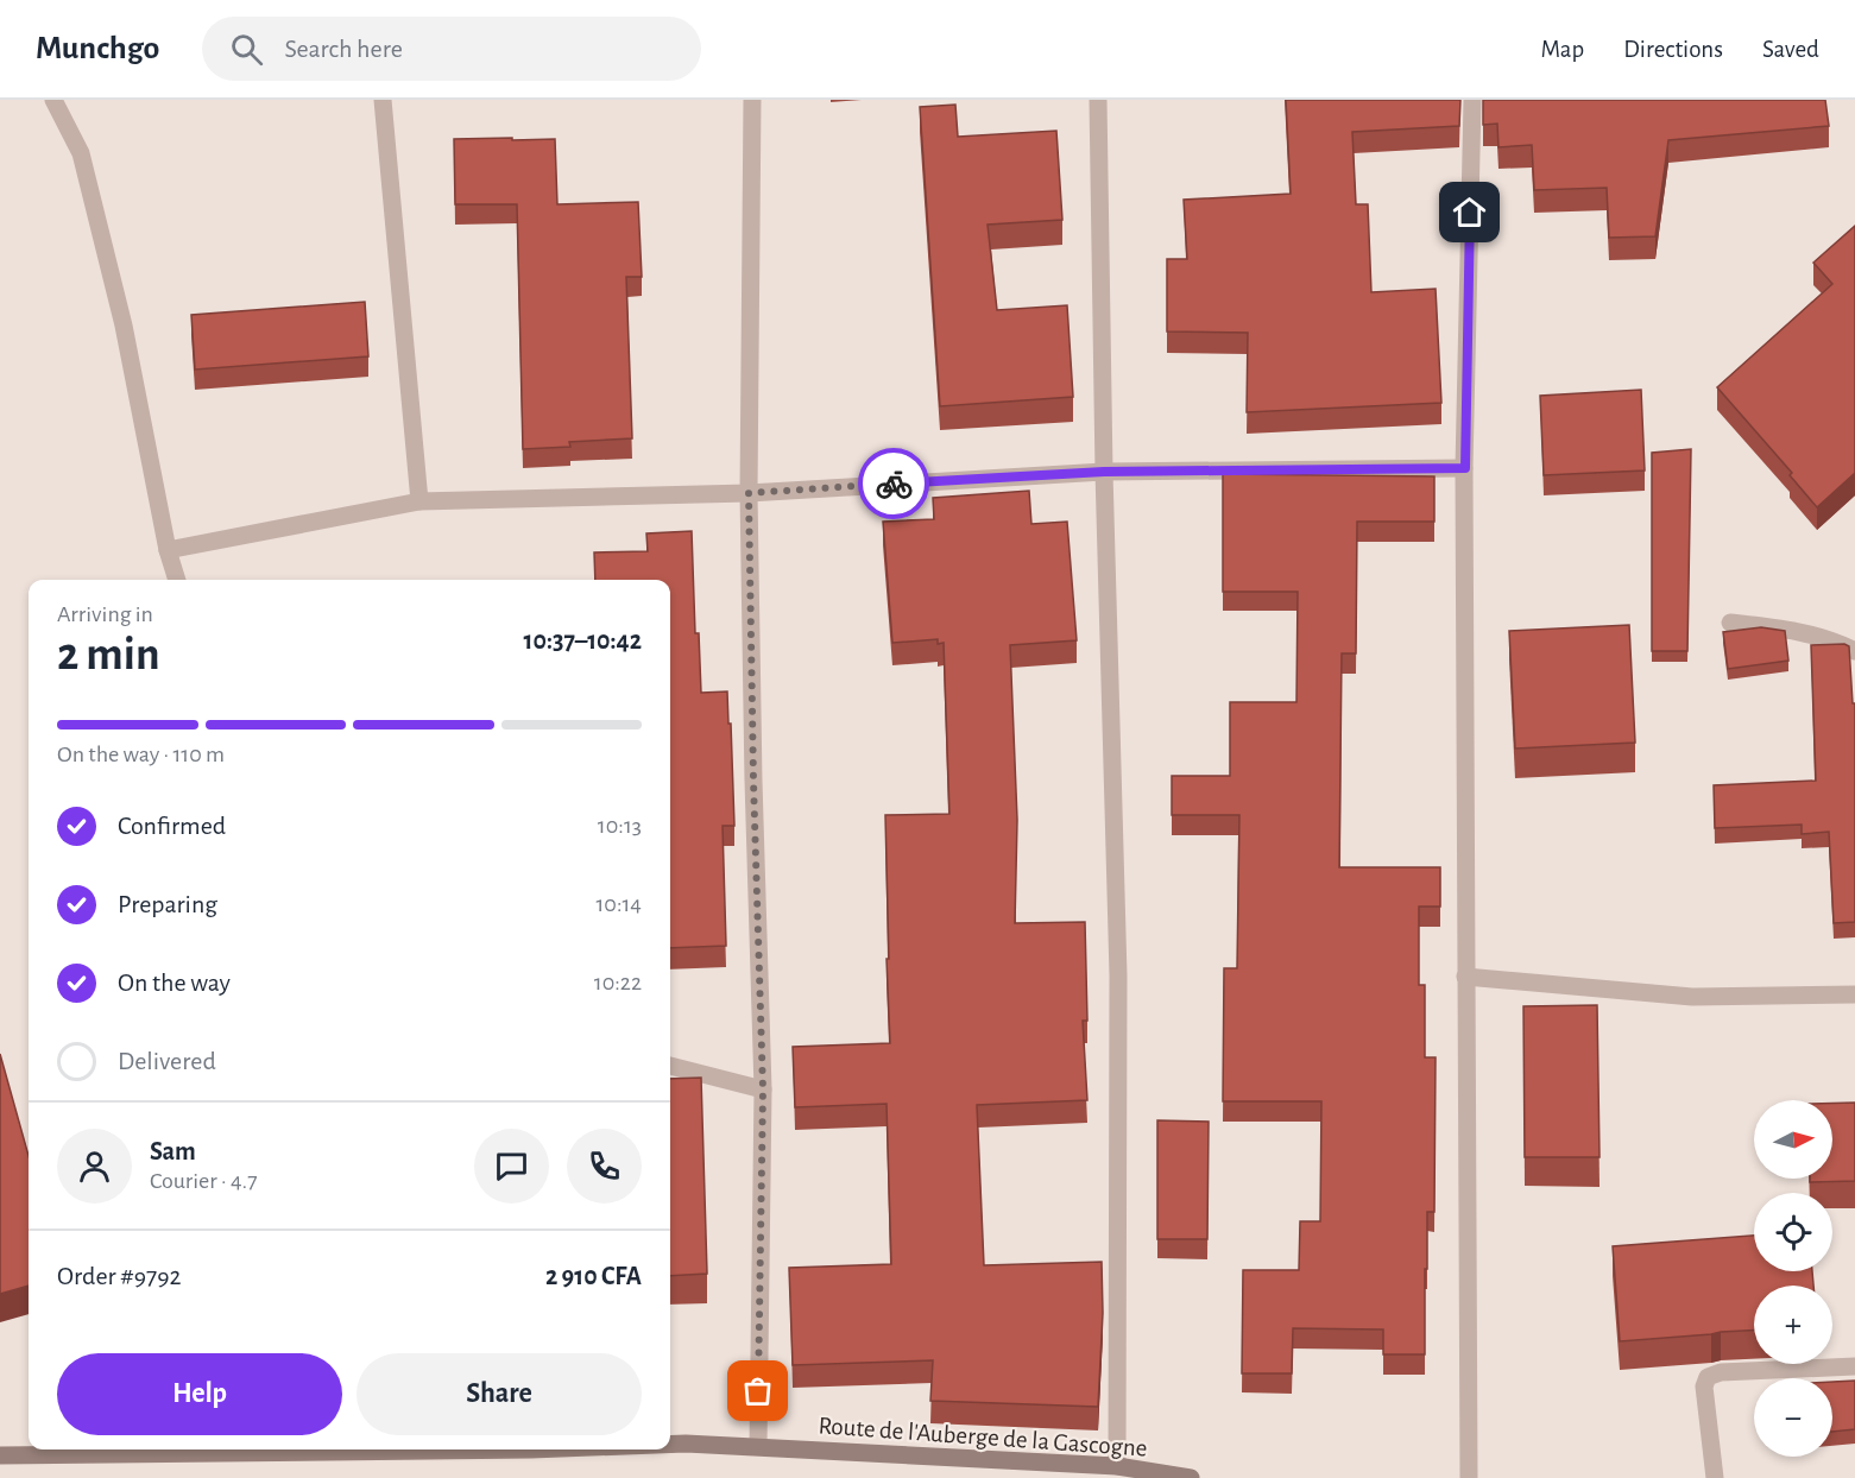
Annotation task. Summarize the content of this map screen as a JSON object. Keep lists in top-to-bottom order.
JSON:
{
  "streets": {
    "street": ["Route de l'Auberge de la Gascogne"]
  },
  "north": "right",
  "page": {
    "header": "Munchgo",
    "search": "Search here",
    "nav": ["Map", "Directions", "Saved"],
    "heading": ["2 min", "Arriving in", "10:37–10:42"],
    "panel": [
      "Sam",
      "Courier · 4.7",
      "Order #9792",
      "2 910 CFA"
    ],
    "bar": "On the way · 110 m",
    "list": [
      ["Confirmed", "10:13"],
      ["Preparing", "10:14"],
      ["On the way", "10:22"],
      "Delivered"
    ],
    "map_buttons": ["+", "−"],
    "buttons": ["Help", "Share"]
  }
}
